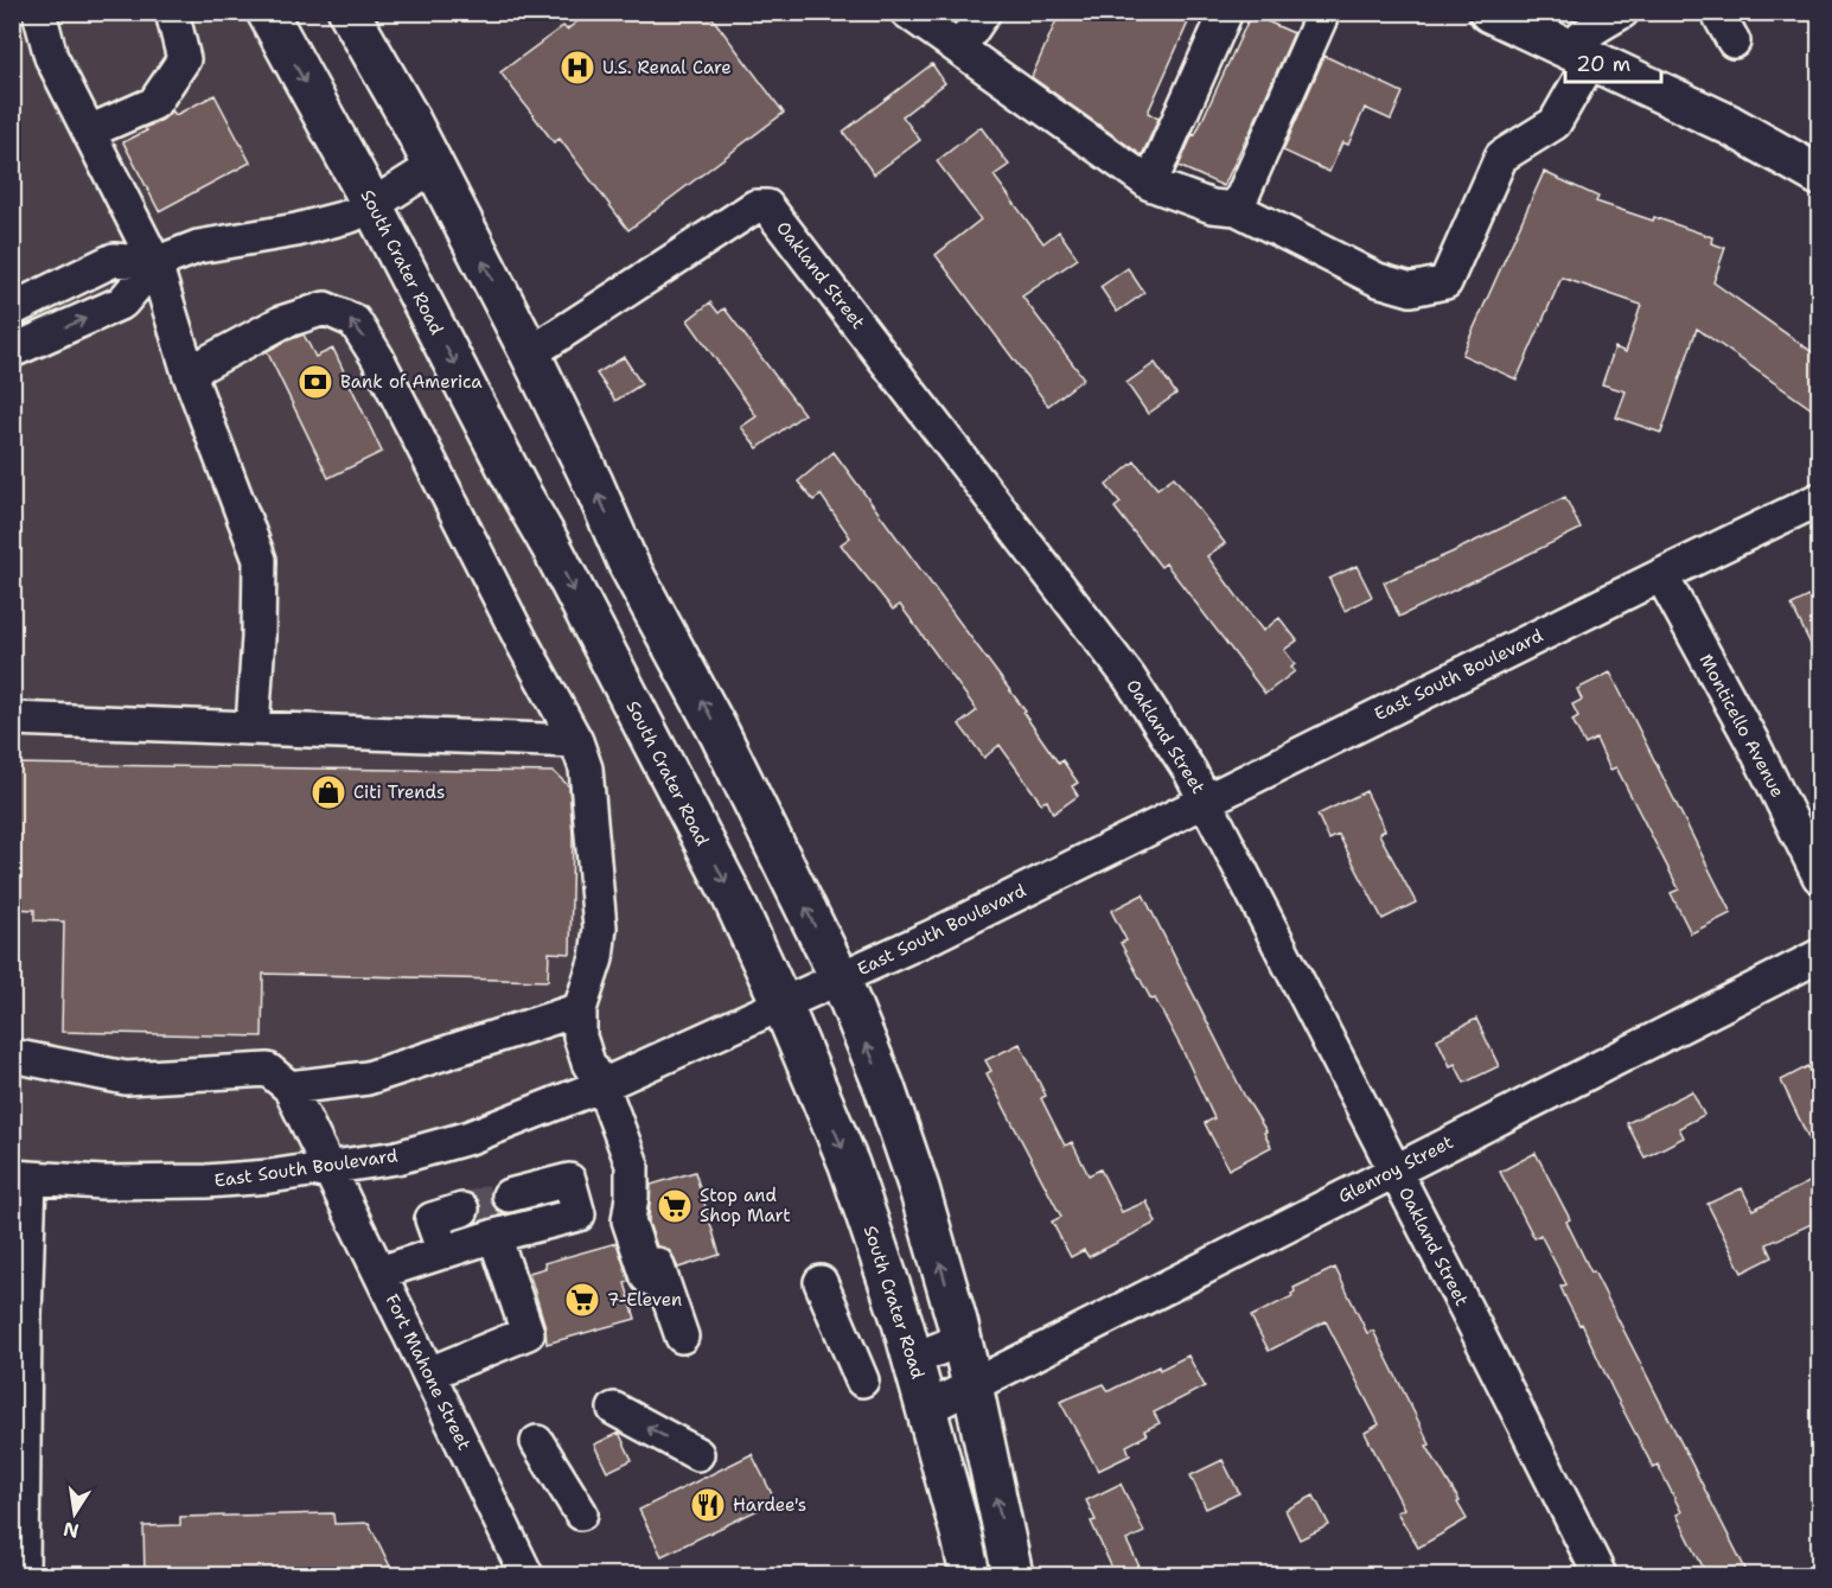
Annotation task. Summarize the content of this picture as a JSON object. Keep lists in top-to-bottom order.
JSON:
{
  "streets": {
    "main road": ["South Crater Road"],
    "street": [
      "Oakland Street",
      "East South Boulevard",
      "Monticello Avenue",
      "Glenroy Street",
      "Fort Mahone Street"
    ]
  },
  "crossings": [
    ["South Crater Road", "East South Boulevard"],
    ["South Crater Road", "Glenroy Street"],
    ["Oakland Street", "East South Boulevard"],
    ["Oakland Street", "Glenroy Street"],
    ["East South Boulevard", "Monticello Avenue"],
    ["East South Boulevard", "Fort Mahone Street"]
  ],
  "places": {
    "hospital": ["U.S. Renal Care"],
    "bank": ["Bank of America"],
    "shop": ["Citi Trends"],
    "supermarket": ["Stop and Shop Mart", "7-Eleven"],
    "restaurant": ["Hardee's"]
  },
  "scale_bar": "20 m",
  "north": "bottom"
}
